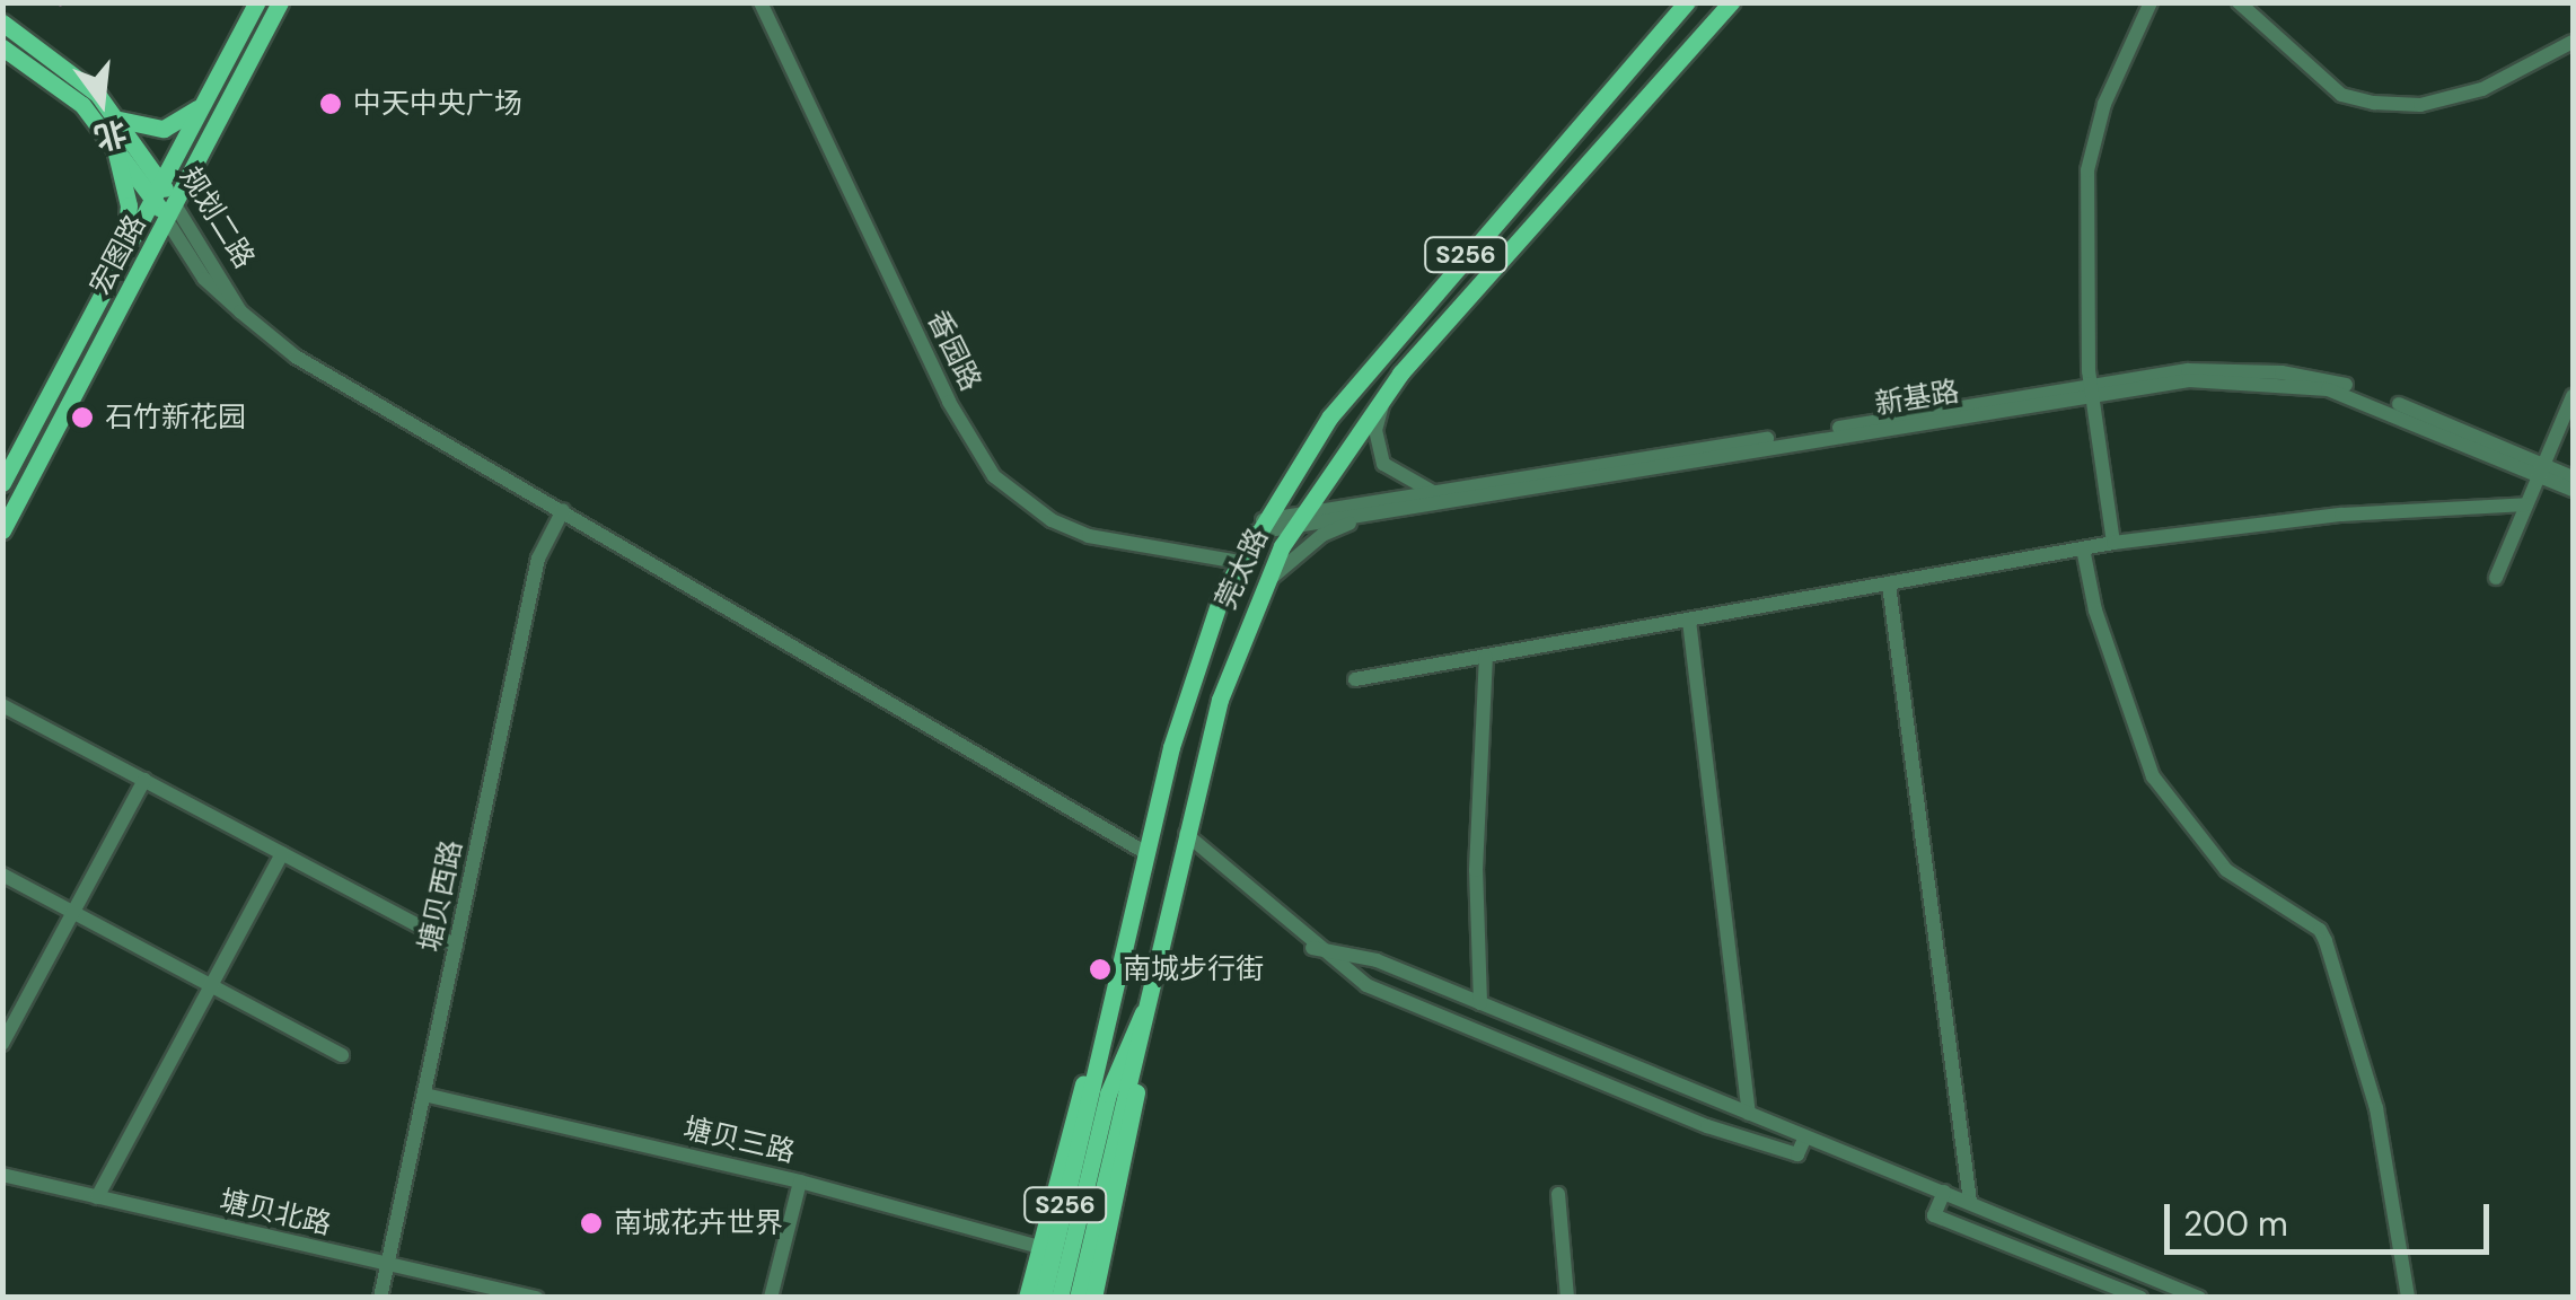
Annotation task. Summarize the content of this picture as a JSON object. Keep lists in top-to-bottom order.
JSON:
{
  "streets": {
    "main road": [
      "规划二路",
      "宏图路",
      "S256",
      "莞太路"
    ],
    "street": [
      "香园路",
      "新基路",
      "塘贝西路",
      "塘贝三路",
      "塘贝北路"
    ]
  },
  "crossings": [
    ["规划二路", "宏图路"],
    ["规划二路", "莞太路"],
    ["规划二路", "塘贝西路"],
    ["香园路", "莞太路"],
    ["新基路", "莞太路"],
    ["塘贝西路", "塘贝三路"],
    ["塘贝西路", "塘贝北路"]
  ],
  "places": [
    "中天中央广场",
    "石竹新花园",
    "南城步行街",
    "南城花卉世界"
  ],
  "scale_bar": "200 m",
  "north": "bottom"
}
